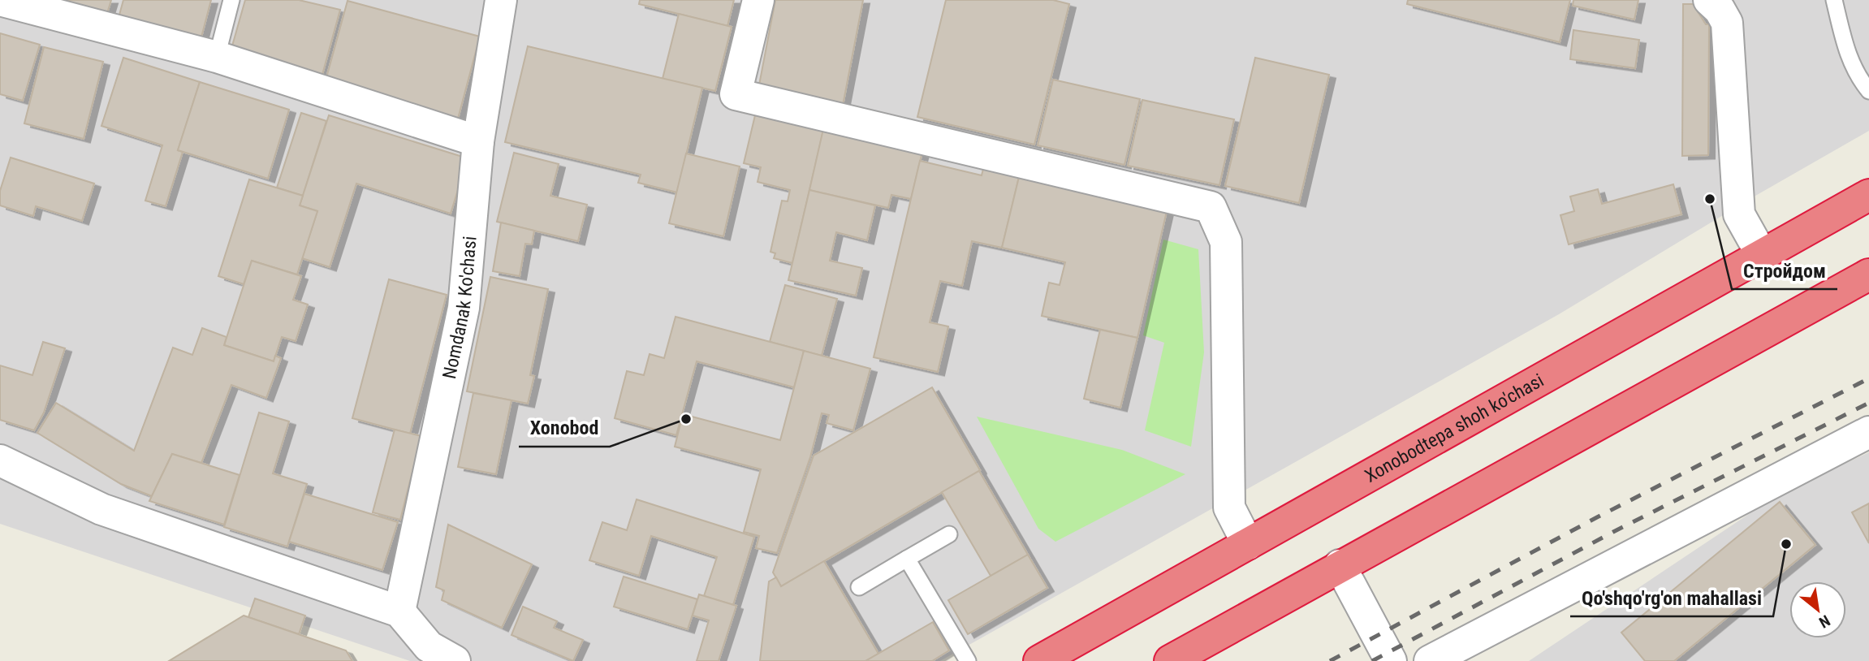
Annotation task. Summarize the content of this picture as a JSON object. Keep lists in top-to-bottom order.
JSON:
{
  "streets": {
    "highway": ["Xonobodtepa shoh ko'chasi"],
    "street": ["Nomdanak Ko'chasi"]
  },
  "places": ["Стройдом", "Xonobod", "Qo'shqo'rg'on mahallasi"],
  "north": "bottom right"
}
